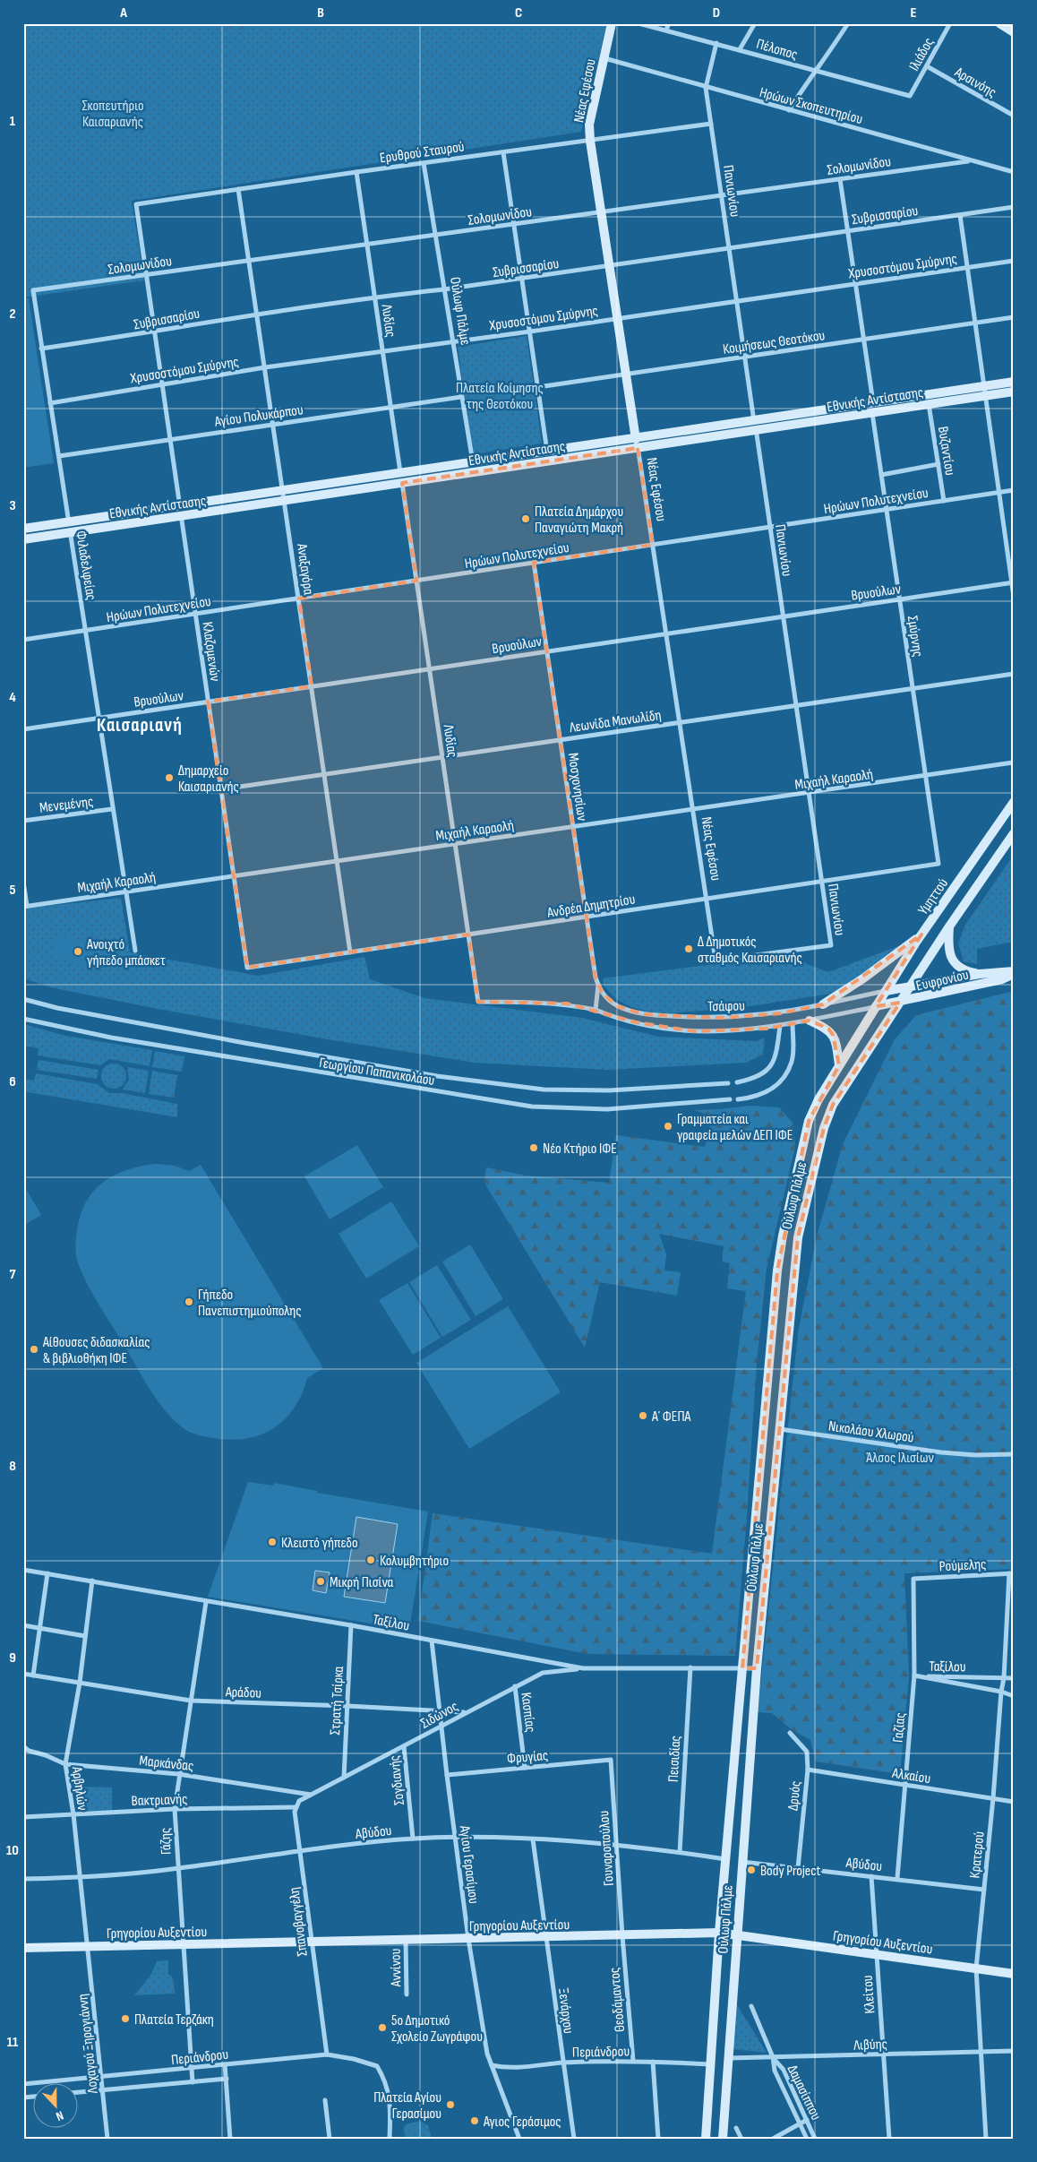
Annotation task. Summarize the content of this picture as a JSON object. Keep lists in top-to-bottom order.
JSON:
{
  "streets": {
    "main road": [
      "Νέας Εφέσου",
      "Ούλωφ Πάλμε",
      "Εθνικής Αντίστασης",
      "Υμηττού",
      "Ευφρονίου",
      "Γρηγορίου Αυξεντίου"
    ],
    "street": [
      "Πέλοπος",
      "Ιλιάδος",
      "Αρσινόης",
      "Ηρώων Σκοπευτηρίου",
      "Ερυθρού Σταυρού",
      "Σολομωνίδου",
      "Πανιωνίου",
      "Συβρισσαρίου",
      "Χρυσοστόμου Σμύρνης",
      "Λυδίας",
      "Κοιμήσεως Θεοτόκου",
      "Αγίου Πολυκάρπου",
      "Βυζαντίου",
      "Ηρώων Πολυτεχνείου",
      "Φιλαδελφείας",
      "Αναξαγόρα",
      "Βρυούλων",
      "Σμύρνης",
      "Κλαζομενών",
      "Λεωνίδα Μανωλίδη",
      "Μιχαήλ Καραολή",
      "Μοσχονησίων",
      "Μενεμένης",
      "Ανδρέα Δημητρίου",
      "Τσάφου",
      "Γεωργίου Παπανικολάου",
      "Νικολάου Χλωρού",
      "Ρούμελης",
      "Ταξίλου",
      "Αράδου",
      "Στρατή Τσίρκα",
      "Κασπίας",
      "Σιδώνος",
      "Γαζίας",
      "Φρυγίας",
      "Πεισιδίας",
      "Μαρκάνδας",
      "Αλκαίου",
      "Σογδιανής",
      "Αρβηλών",
      "Δρυός",
      "Βακτριανής",
      "Αβύδου",
      "Γάζης",
      "Γουναροπούλου",
      "Κρατερού",
      "Αγίου Γερασίμου",
      "Σπανοβαγγέλη",
      "Αννίνου",
      "Κλείτου",
      "Θεοδάμαντος",
      "Ξενάρχου",
      "Λοχαγού Ξηρογιάννη",
      "Λιβύης",
      "Περιάνδρου",
      "Δαμασίππου"
    ]
  },
  "crossings": [
    ["Πέλοπος", "Ιλιάδος"],
    ["Πέλοπος", "Πανιωνίου"],
    ["Ιλιάδος", "Αρσινόης"],
    ["Νέας Εφέσου", "Ηρώων Σκοπευτηρίου"],
    ["Νέας Εφέσου", "Ερυθρού Σταυρού"],
    ["Νέας Εφέσου", "Σολομωνίδου"],
    ["Νέας Εφέσου", "Πανιωνίου"],
    ["Νέας Εφέσου", "Συβρισσαρίου"],
    ["Νέας Εφέσου", "Χρυσοστόμου Σμύρνης"],
    ["Νέας Εφέσου", "Κοιμήσεως Θεοτόκου"],
    ["Νέας Εφέσου", "Εθνικής Αντίστασης"],
    ["Νέας Εφέσου", "Ηρώων Πολυτεχνείου"],
    ["Νέας Εφέσου", "Βρυούλων"],
    ["Νέας Εφέσου", "Λεωνίδα Μανωλίδη"],
    ["Νέας Εφέσου", "Μιχαήλ Καραολή"],
    ["Νέας Εφέσου", "Ανδρέα Δημητρίου"],
    ["Ηρώων Σκοπευτηρίου", "Σολομωνίδου"],
    ["Ηρώων Σκοπευτηρίου", "Πανιωνίου"],
    ["Ερυθρού Σταυρού", "Πανιωνίου"],
    ["Ερυθρού Σταυρού", "Ούλωφ Πάλμε"],
    ["Ερυθρού Σταυρού", "Λυδίας"],
    ["Ερυθρού Σταυρού", "Αναξαγόρα"],
    ["Ερυθρού Σταυρού", "Κλαζομενών"],
    ["Σολομωνίδου", "Πανιωνίου"],
    ["Σολομωνίδου", "Ούλωφ Πάλμε"],
    ["Σολομωνίδου", "Λυδίας"],
    ["Σολομωνίδου", "Φιλαδελφείας"],
    ["Σολομωνίδου", "Αναξαγόρα"],
    ["Σολομωνίδου", "Κλαζομενών"],
    ["Πανιωνίου", "Συβρισσαρίου"],
    ["Πανιωνίου", "Χρυσοστόμου Σμύρνης"],
    ["Πανιωνίου", "Κοιμήσεως Θεοτόκου"],
    ["Πανιωνίου", "Εθνικής Αντίστασης"],
    ["Πανιωνίου", "Ηρώων Πολυτεχνείου"],
    ["Πανιωνίου", "Βρυούλων"],
    ["Πανιωνίου", "Λεωνίδα Μανωλίδη"],
    ["Πανιωνίου", "Μιχαήλ Καραολή"],
    ["Πανιωνίου", "Ανδρέα Δημητρίου"],
    ["Συβρισσαρίου", "Ούλωφ Πάλμε"],
    ["Συβρισσαρίου", "Λυδίας"],
    ["Συβρισσαρίου", "Φιλαδελφείας"],
    ["Συβρισσαρίου", "Αναξαγόρα"],
    ["Συβρισσαρίου", "Κλαζομενών"],
    ["Χρυσοστόμου Σμύρνης", "Ούλωφ Πάλμε"],
    ["Χρυσοστόμου Σμύρνης", "Λυδίας"],
    ["Χρυσοστόμου Σμύρνης", "Φιλαδελφείας"],
    ["Χρυσοστόμου Σμύρνης", "Αναξαγόρα"],
    ["Χρυσοστόμου Σμύρνης", "Κλαζομενών"],
    ["Ούλωφ Πάλμε", "Εθνικής Αντίστασης"],
    ["Ούλωφ Πάλμε", "Αγίου Πολυκάρπου"],
    ["Ούλωφ Πάλμε", "Υμηττού"],
    ["Ούλωφ Πάλμε", "Ευφρονίου"],
    ["Ούλωφ Πάλμε", "Τσάφου"],
    ["Ούλωφ Πάλμε", "Νικολάου Χλωρού"],
    ["Ούλωφ Πάλμε", "Ταξίλου"],
    ["Ούλωφ Πάλμε", "Αβύδου"],
    ["Ούλωφ Πάλμε", "Γρηγορίου Αυξεντίου"],
    ["Ούλωφ Πάλμε", "Λιβύης"],
    ["Ούλωφ Πάλμε", "Περιάνδρου"],
    ["Λυδίας", "Εθνικής Αντίστασης"],
    ["Λυδίας", "Αγίου Πολυκάρπου"],
    ["Λυδίας", "Ηρώων Πολυτεχνείου"],
    ["Λυδίας", "Βρυούλων"],
    ["Λυδίας", "Λεωνίδα Μανωλίδη"],
    ["Λυδίας", "Μιχαήλ Καραολή"],
    ["Λυδίας", "Ανδρέα Δημητρίου"],
    ["Λυδίας", "Τσάφου"],
    ["Εθνικής Αντίστασης", "Βυζαντίου"],
    ["Εθνικής Αντίστασης", "Φιλαδελφείας"],
    ["Εθνικής Αντίστασης", "Αναξαγόρα"],
    ["Εθνικής Αντίστασης", "Σμύρνης"],
    ["Εθνικής Αντίστασης", "Κλαζομενών"],
    ["Αγίου Πολυκάρπου", "Φιλαδελφείας"],
    ["Αγίου Πολυκάρπου", "Αναξαγόρα"],
    ["Αγίου Πολυκάρπου", "Κλαζομενών"],
    ["Βυζαντίου", "Ηρώων Πολυτεχνείου"],
    ["Ηρώων Πολυτεχνείου", "Φιλαδελφείας"],
    ["Ηρώων Πολυτεχνείου", "Αναξαγόρα"],
    ["Ηρώων Πολυτεχνείου", "Σμύρνης"],
    ["Ηρώων Πολυτεχνείου", "Κλαζομενών"],
    ["Ηρώων Πολυτεχνείου", "Μοσχονησίων"],
    ["Φιλαδελφείας", "Βρυούλων"],
    ["Φιλαδελφείας", "Μιχαήλ Καραολή"],
    ["Φιλαδελφείας", "Μενεμένης"],
    ["Αναξαγόρα", "Βρυούλων"],
    ["Αναξαγόρα", "Λεωνίδα Μανωλίδη"],
    ["Αναξαγόρα", "Μιχαήλ Καραολή"],
    ["Αναξαγόρα", "Ανδρέα Δημητρίου"],
    ["Βρυούλων", "Σμύρνης"],
    ["Βρυούλων", "Κλαζομενών"],
    ["Βρυούλων", "Μοσχονησίων"],
    ["Σμύρνης", "Λεωνίδα Μανωλίδη"],
    ["Σμύρνης", "Μιχαήλ Καραολή"],
    ["Σμύρνης", "Ανδρέα Δημητρίου"],
    ["Κλαζομενών", "Λεωνίδα Μανωλίδη"],
    ["Κλαζομενών", "Μιχαήλ Καραολή"],
    ["Κλαζομενών", "Ανδρέα Δημητρίου"],
    ["Λεωνίδα Μανωλίδη", "Μοσχονησίων"],
    ["Μιχαήλ Καραολή", "Μοσχονησίων"],
    ["Μοσχονησίων", "Ανδρέα Δημητρίου"],
    ["Μοσχονησίων", "Τσάφου"],
    ["Υμηττού", "Ευφρονίου"],
    ["Υμηττού", "Τσάφου"],
    ["Ευφρονίου", "Τσάφου"],
    ["Ρούμελης", "Γαζίας"],
    ["Ρούμελης", "Κρατερού"],
    ["Ταξίλου", "Στρατή Τσίρκα"],
    ["Ταξίλου", "Σιδώνος"],
    ["Ταξίλου", "Γαζίας"],
    ["Ταξίλου", "Πεισιδίας"],
    ["Ταξίλου", "Αρβηλών"],
    ["Ταξίλου", "Γάζης"],
    ["Ταξίλου", "Κρατερού"],
    ["Ταξίλου", "Αγίου Γερασίμου"],
    ["Αράδου", "Στρατή Τσίρκα"],
    ["Αράδου", "Σιδώνος"],
    ["Αράδου", "Αρβηλών"],
    ["Αράδου", "Γάζης"],
    ["Αράδου", "Αγίου Γερασίμου"],
    ["Στρατή Τσίρκα", "Σιδώνος"],
    ["Κασπίας", "Σιδώνος"],
    ["Κασπίας", "Φρυγίας"],
    ["Σιδώνος", "Μαρκάνδας"],
    ["Σιδώνος", "Σογδιανής"],
    ["Σιδώνος", "Αγίου Γερασίμου"],
    ["Γαζίας", "Αλκαίου"],
    ["Γαζίας", "Αβύδου"],
    ["Φρυγίας", "Γουναροπούλου"],
    ["Φρυγίας", "Αγίου Γερασίμου"],
    ["Πεισιδίας", "Αβύδου"],
    ["Μαρκάνδας", "Αρβηλών"],
    ["Μαρκάνδας", "Γάζης"],
    ["Αλκαίου", "Δρυός"],
    ["Αλκαίου", "Κρατερού"],
    ["Σογδιανής", "Αβύδου"],
    ["Αρβηλών", "Βακτριανής"],
    ["Αρβηλών", "Αβύδου"],
    ["Αρβηλών", "Γρηγορίου Αυξεντίου"],
    ["Αρβηλών", "Λοχαγού Ξηρογιάννη"],
    ["Δρυός", "Αβύδου"],
    ["Βακτριανής", "Γάζης"],
    ["Βακτριανής", "Σπανοβαγγέλη"],
    ["Αβύδου", "Γάζης"],
    ["Αβύδου", "Γουναροπούλου"],
    ["Αβύδου", "Κρατερού"],
    ["Αβύδου", "Αγίου Γερασίμου"],
    ["Αβύδου", "Σπανοβαγγέλη"],
    ["Αβύδου", "Κλείτου"],
    ["Αβύδου", "Ξενάρχου"],
    ["Γάζης", "Γρηγορίου Αυξεντίου"],
    ["Γάζης", "Περιάνδρου"],
    ["Γουναροπούλου", "Γρηγορίου Αυξεντίου"],
    ["Γουναροπούλου", "Θεοδάμαντος"],
    ["Κρατερού", "Γρηγορίου Αυξεντίου"],
    ["Κρατερού", "Λιβύης"],
    ["Αγίου Γερασίμου", "Γρηγορίου Αυξεντίου"],
    ["Αγίου Γερασίμου", "Περιάνδρου"],
    ["Σπανοβαγγέλη", "Γρηγορίου Αυξεντίου"],
    ["Σπανοβαγγέλη", "Περιάνδρου"],
    ["Γρηγορίου Αυξεντίου", "Αννίνου"],
    ["Γρηγορίου Αυξεντίου", "Κλείτου"],
    ["Γρηγορίου Αυξεντίου", "Θεοδάμαντος"],
    ["Γρηγορίου Αυξεντίου", "Ξενάρχου"],
    ["Γρηγορίου Αυξεντίου", "Λοχαγού Ξηρογιάννη"],
    ["Κλείτου", "Λιβύης"],
    ["Θεοδάμαντος", "Περιάνδρου"],
    ["Ξενάρχου", "Περιάνδρου"],
    ["Λοχαγού Ξηρογιάννη", "Περιάνδρου"],
    ["Λιβύης", "Δαμασίππου"]
  ],
  "districts": ["Καισαριανή"],
  "parks": ["Σκοπευτήριο Καισαριανής", "Πλατεία Κοίμησης της Θεοτόκου", "Άλσος Ιλισίων"],
  "places": [
    "Πλατεία Δημάρχου Παναγιώτη Μακρή",
    "Δημαρχείο Καισαριανής",
    "Δ Δημοτικός σταθμός Καισαριανής",
    "Ανοιχτό γήπεδο μπάσκετ",
    "Γραμματεία και γραφεία μελών ΔΕΠ ΙΦΕ",
    "Νέο Κτήριο ΙΦΕ",
    "Γήπεδο Πανεπιστημιούπολης",
    "Αίθουσες διδασκαλίας & βιβλιοθήκη ΙΦΕ",
    "Α΄ ΦΕΠΑ",
    "Κλειστό γήπεδο",
    "Κολυμβητήριο",
    "Μικρή Πισίνα",
    "Body Project",
    "Πλατεία Τερζάκη",
    "5ο Δημοτικό Σχολείο Ζωγράφου",
    "Πλατεία Αγίου Γερασίμου",
    "Αγιος Γεράσιμος"
  ],
  "north": "bottom",
  "grid": {
    "columns": [
      "A",
      "B",
      "C",
      "D",
      "E"
    ],
    "rows": [
      "1",
      "2",
      "3",
      "4",
      "5",
      "6",
      "7",
      "8",
      "9",
      "10",
      "11"
    ]
  }
}
